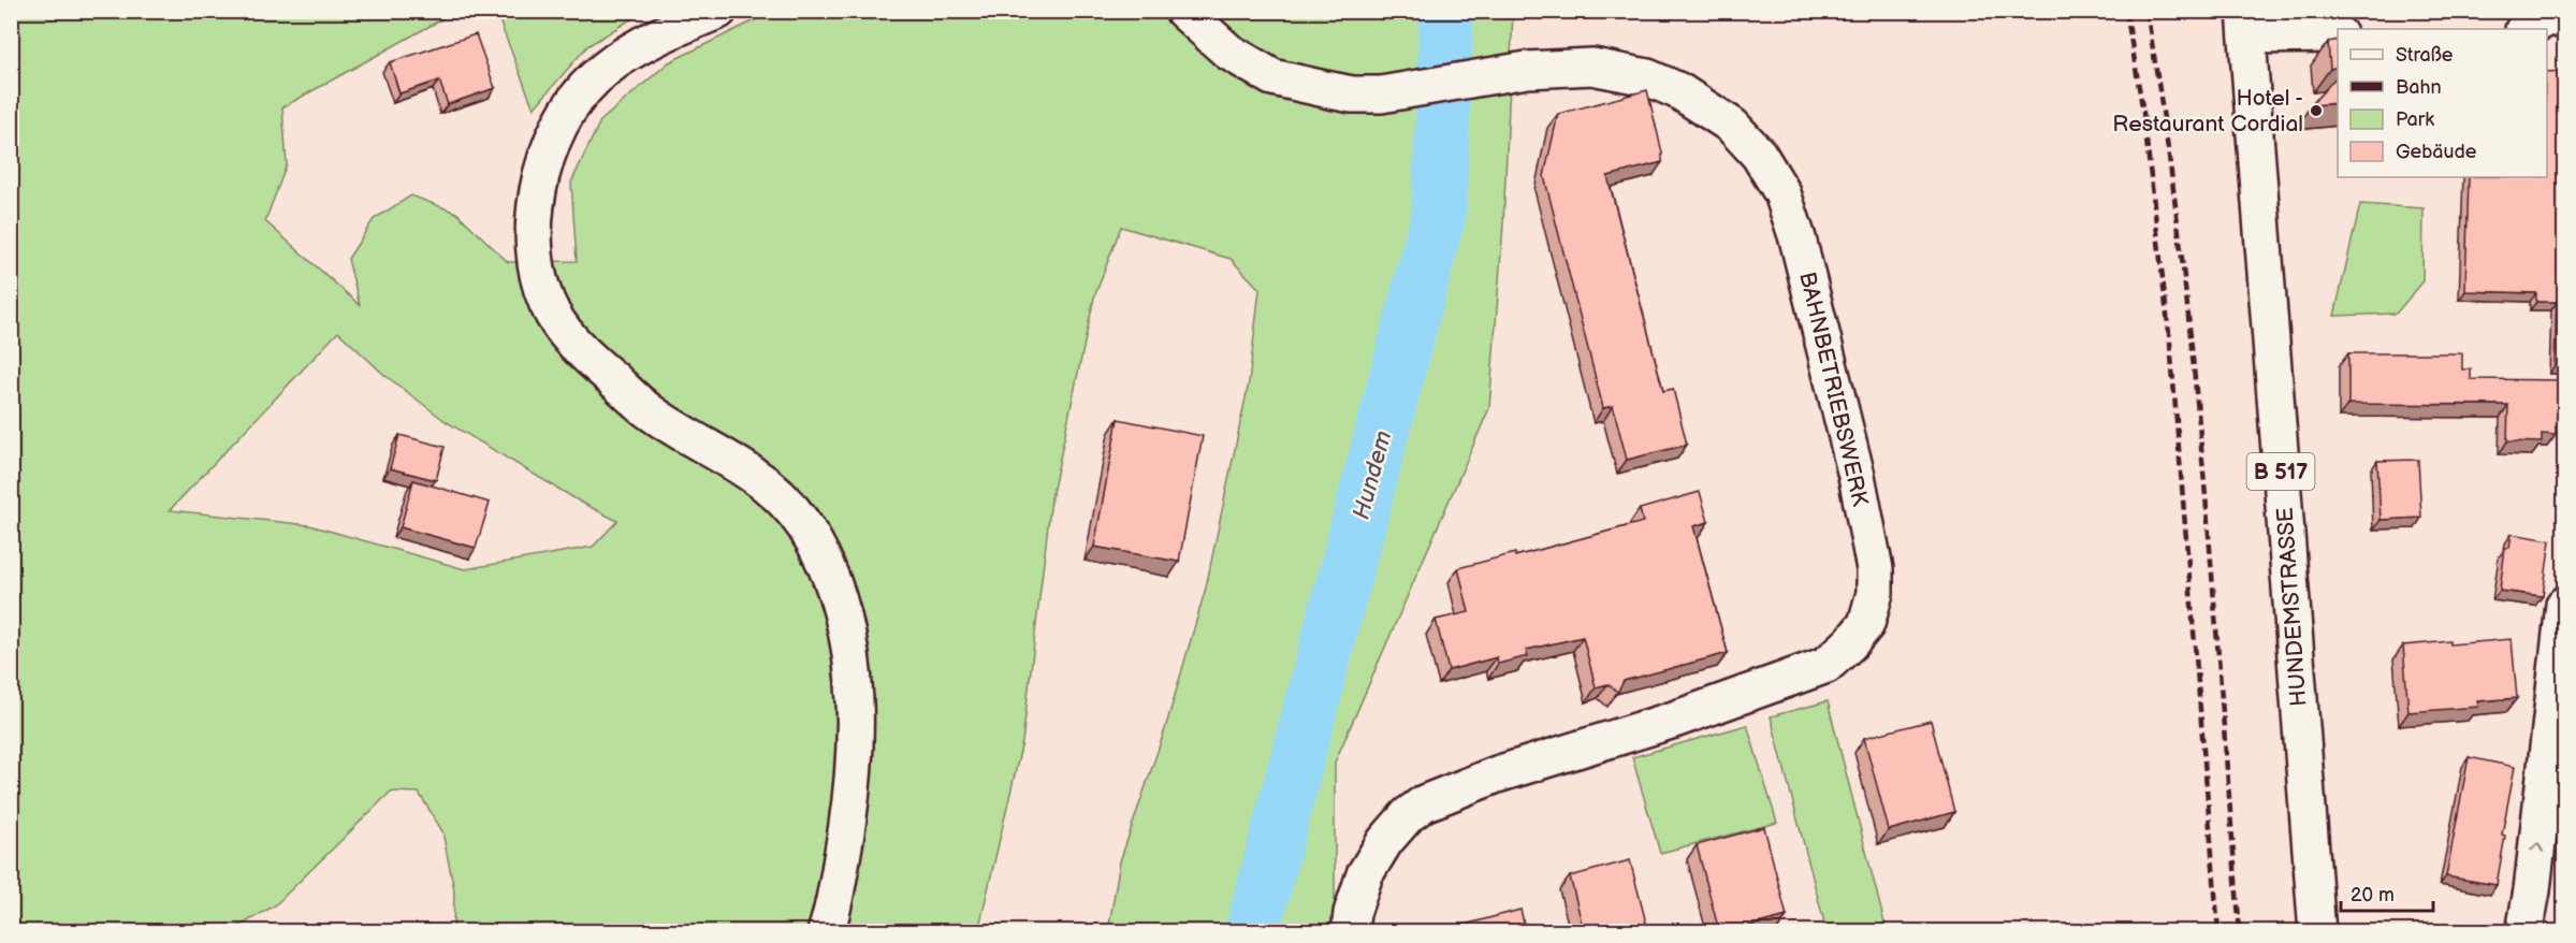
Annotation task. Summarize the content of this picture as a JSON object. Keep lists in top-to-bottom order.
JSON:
{
  "streets": {
    "street": ["BAHNBETRIEBSWERK", "B 517", "HUNDEMSTRASSE"]
  },
  "water": ["Hundem"],
  "places": ["Hotel - Restaurant Cordial"],
  "legend": [
    "Straße",
    "Bahn",
    "Park",
    "Gebäude"
  ],
  "scale_bar": "20 m"
}
